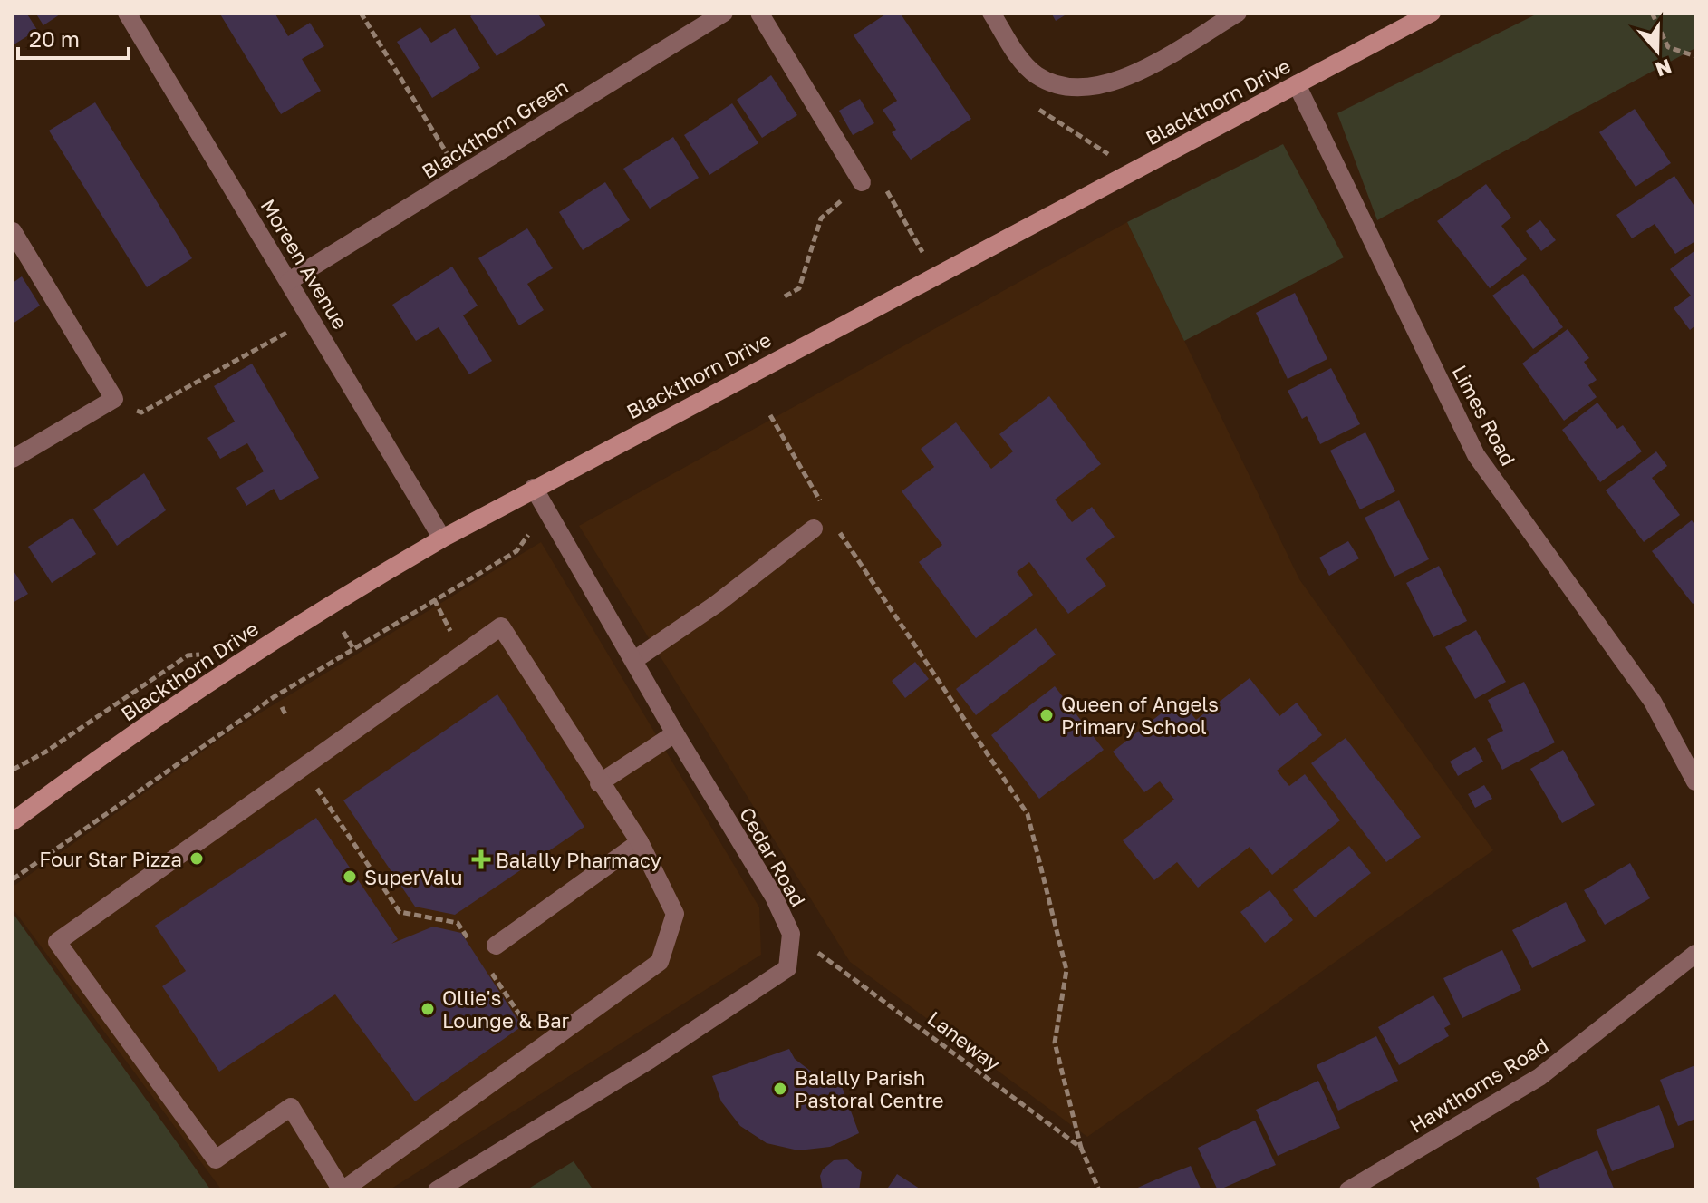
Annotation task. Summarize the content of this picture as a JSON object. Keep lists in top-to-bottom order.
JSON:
{
  "streets": {
    "street": [
      "Blackthorn Drive",
      "Blackthorn Green",
      "Moreen Avenue",
      "Limes Road",
      "Cedar Road",
      "Hawthorns Road"
    ],
    "path": ["Laneway"]
  },
  "crossings": [
    ["Blackthorn Drive", "Moreen Avenue"],
    ["Blackthorn Drive", "Limes Road"],
    ["Blackthorn Drive", "Cedar Road"],
    ["Blackthorn Green", "Moreen Avenue"],
    ["Cedar Road", "Laneway"]
  ],
  "places": {
    "other": [
      "Queen of Angels Primary School",
      "Four Star Pizza",
      "SuperValu",
      "Ollie's Lounge & Bar",
      "Balally Parish Pastoral Centre"
    ],
    "health": ["Balally Pharmacy"]
  },
  "scale_bar": "20 m",
  "north": "bottom"
}
